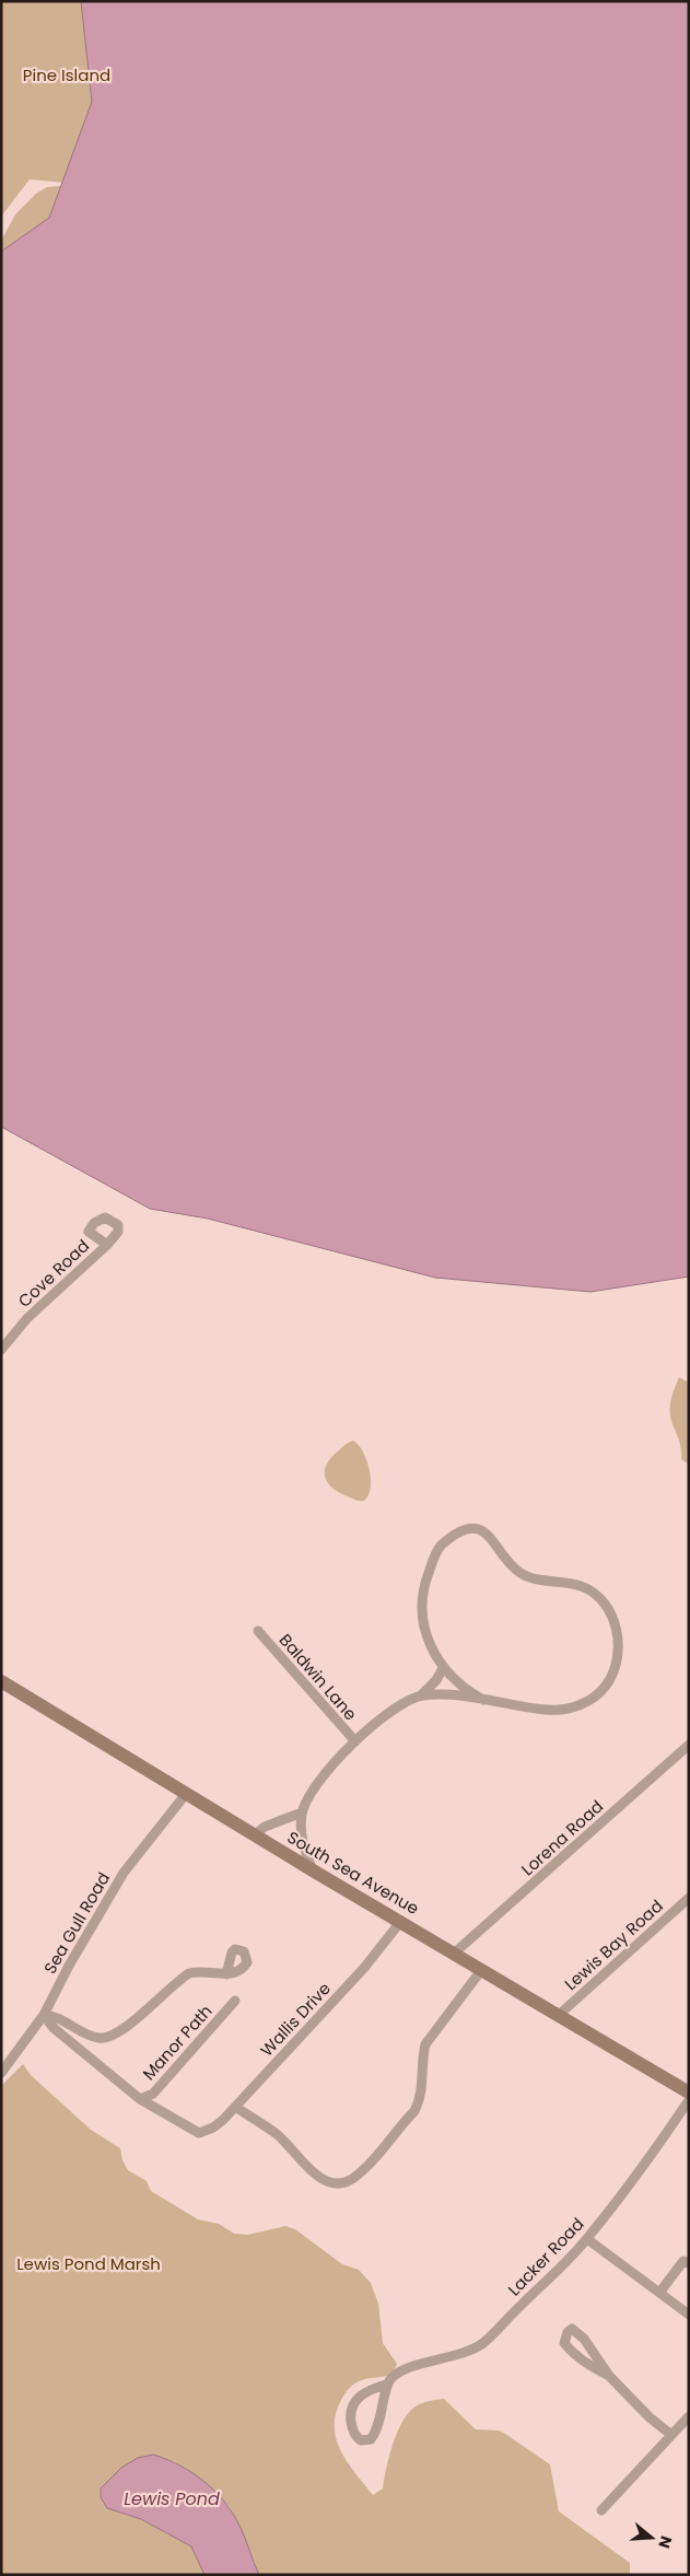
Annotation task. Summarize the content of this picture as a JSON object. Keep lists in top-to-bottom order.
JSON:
{
  "streets": {
    "street": [
      "Cove Road",
      "Baldwin Lane",
      "Lorena Road",
      "South Sea Avenue",
      "Sea Gull Road",
      "Lewis Bay Road",
      "Wallis Drive",
      "Manor Path",
      "Lacker Road"
    ]
  },
  "crossings": [
    ["Lorena Road", "South Sea Avenue"],
    ["South Sea Avenue", "Sea Gull Road"],
    ["South Sea Avenue", "Lewis Bay Road"],
    ["South Sea Avenue", "Wallis Drive"],
    ["Wallis Drive", "Manor Path"]
  ],
  "water": ["Lewis Pond"],
  "parks": ["Pine Island", "Lewis Pond Marsh"],
  "north": "right"
}
